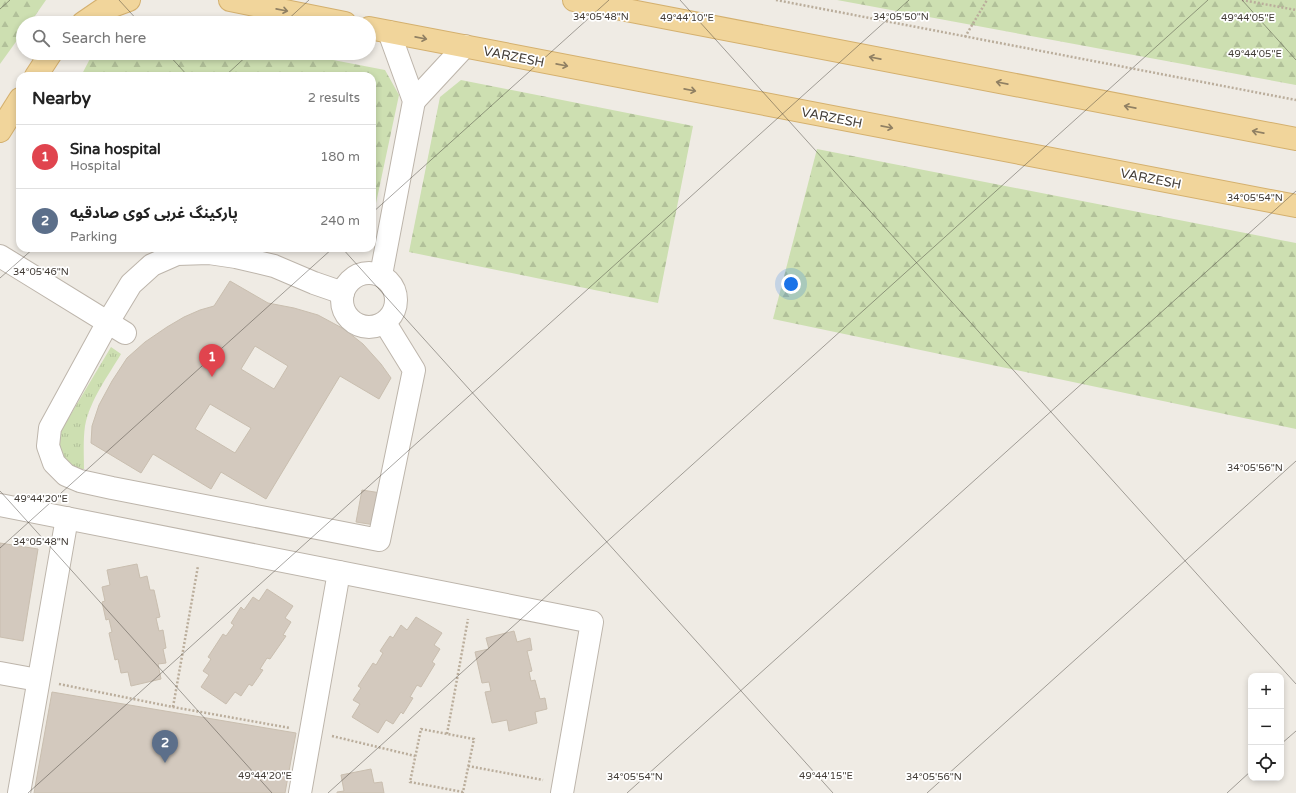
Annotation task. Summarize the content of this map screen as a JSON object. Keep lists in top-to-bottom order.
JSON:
{
  "streets": {
    "main road": ["VARZESH"]
  },
  "page": {
    "search": "Search here",
    "heading": ["Nearby", "2 results"],
    "list": [
      {
        "mark": "1",
        "name": "Sina hospital",
        "note": "Hospital",
        "value": "180 m"
      },
      {
        "mark": "2",
        "name": "پارکینگ غربی کوی صادقیه",
        "note": "Parking",
        "value": "240 m"
      }
    ],
    "pins": ["1", "2"],
    "map_buttons": ["+", "−"]
  },
  "coordinates": [
    "34°05'48\"N",
    "34°05'50\"N",
    "49°44'10\"E",
    "49°44'05\"E",
    "34°05'54\"N",
    "34°05'46\"N",
    "34°05'56\"N",
    "49°44'20\"E",
    "49°44'15\"E"
  ]
}
